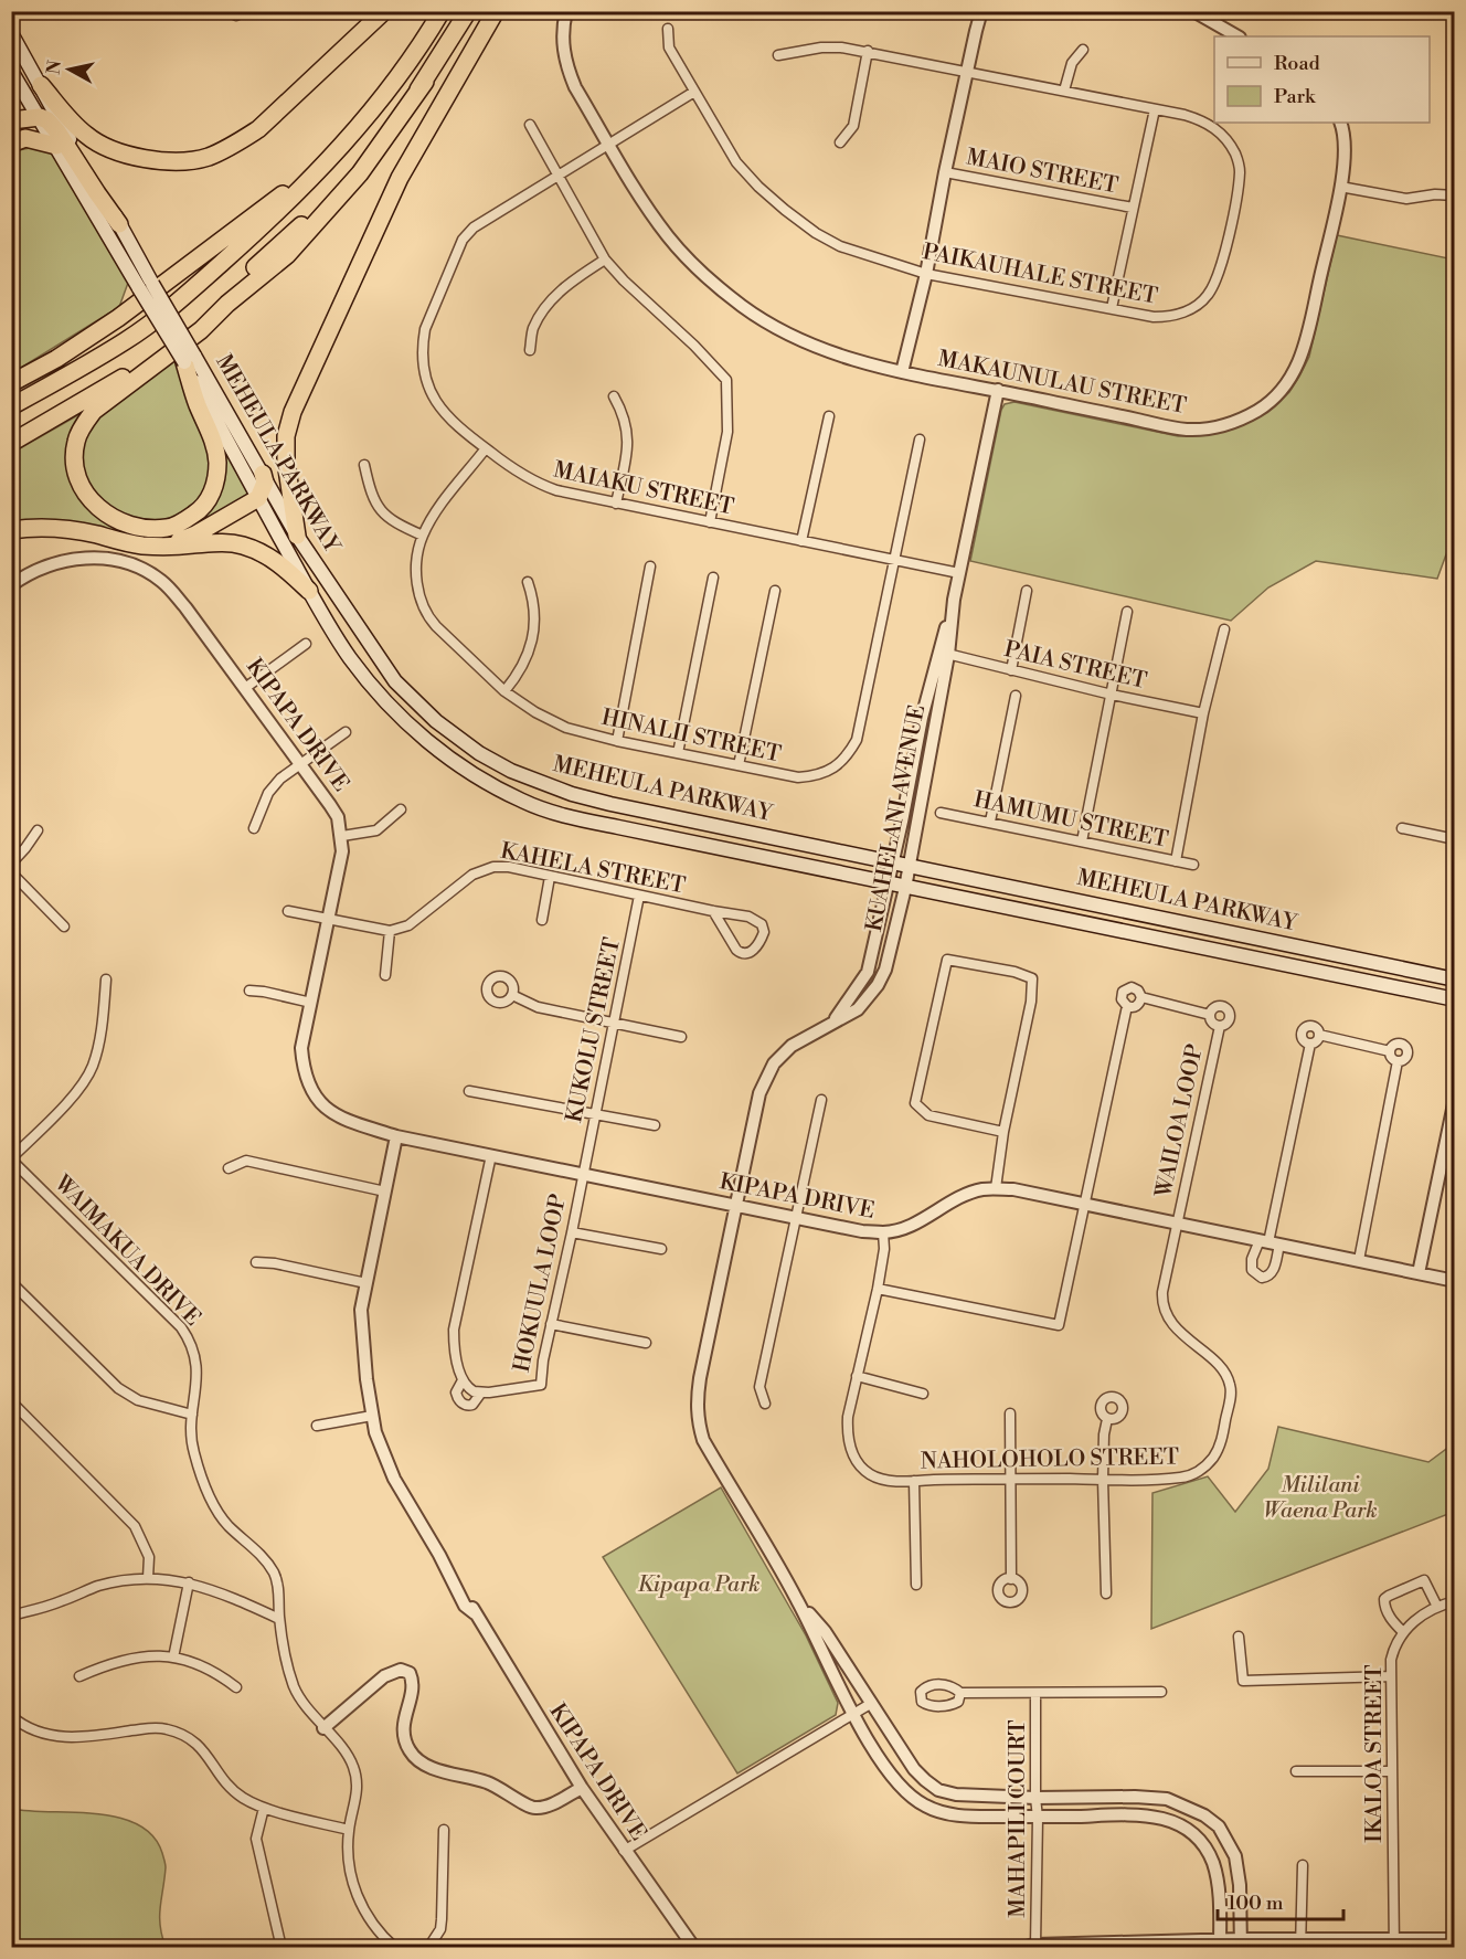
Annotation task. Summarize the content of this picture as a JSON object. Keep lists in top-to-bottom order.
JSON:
{
  "streets": {
    "main road": ["MEHEULA PARKWAY"],
    "street": [
      "MAIO STREET",
      "PAIKAUHALE STREET",
      "MAKAUNULAU STREET",
      "MAIAKU STREET",
      "PAIA STREET",
      "KIPAPA DRIVE",
      "HINALII STREET",
      "KUAHELANI AVENUE",
      "HAMUMU STREET",
      "KAHELA STREET",
      "KUKOLU STREET",
      "WAILOA LOOP",
      "WAIMAKUA DRIVE",
      "HOKUULA LOOP",
      "NAHOLOHOLO STREET",
      "IKALOA STREET",
      "MAHAPILI COURT"
    ]
  },
  "crossings": [
    ["MAIO STREET", "MAKAUNULAU STREET"],
    ["PAIKAUHALE STREET", "MAKAUNULAU STREET"],
    ["PAIKAUHALE STREET", "MAIAKU STREET"],
    ["MAKAUNULAU STREET", "MAIAKU STREET"],
    ["MAKAUNULAU STREET", "KUAHELANI AVENUE"],
    ["MEHEULA PARKWAY", "KUAHELANI AVENUE"],
    ["MAIAKU STREET", "HINALII STREET"],
    ["MAIAKU STREET", "KUAHELANI AVENUE"],
    ["PAIA STREET", "KUAHELANI AVENUE"],
    ["KIPAPA DRIVE", "KUAHELANI AVENUE"],
    ["KIPAPA DRIVE", "KUKOLU STREET"],
    ["KIPAPA DRIVE", "WAILOA LOOP"],
    ["KIPAPA DRIVE", "HOKUULA LOOP"],
    ["KIPAPA DRIVE", "NAHOLOHOLO STREET"],
    ["KUAHELANI AVENUE", "MAHAPILI COURT"],
    ["KAHELA STREET", "KUKOLU STREET"],
    ["KUKOLU STREET", "HOKUULA LOOP"],
    ["WAILOA LOOP", "NAHOLOHOLO STREET"]
  ],
  "parks": ["Mililani Waena Park", "Kipapa Park"],
  "legend": ["Road", "Park"],
  "scale_bar": "100 m",
  "north": "left"
}
